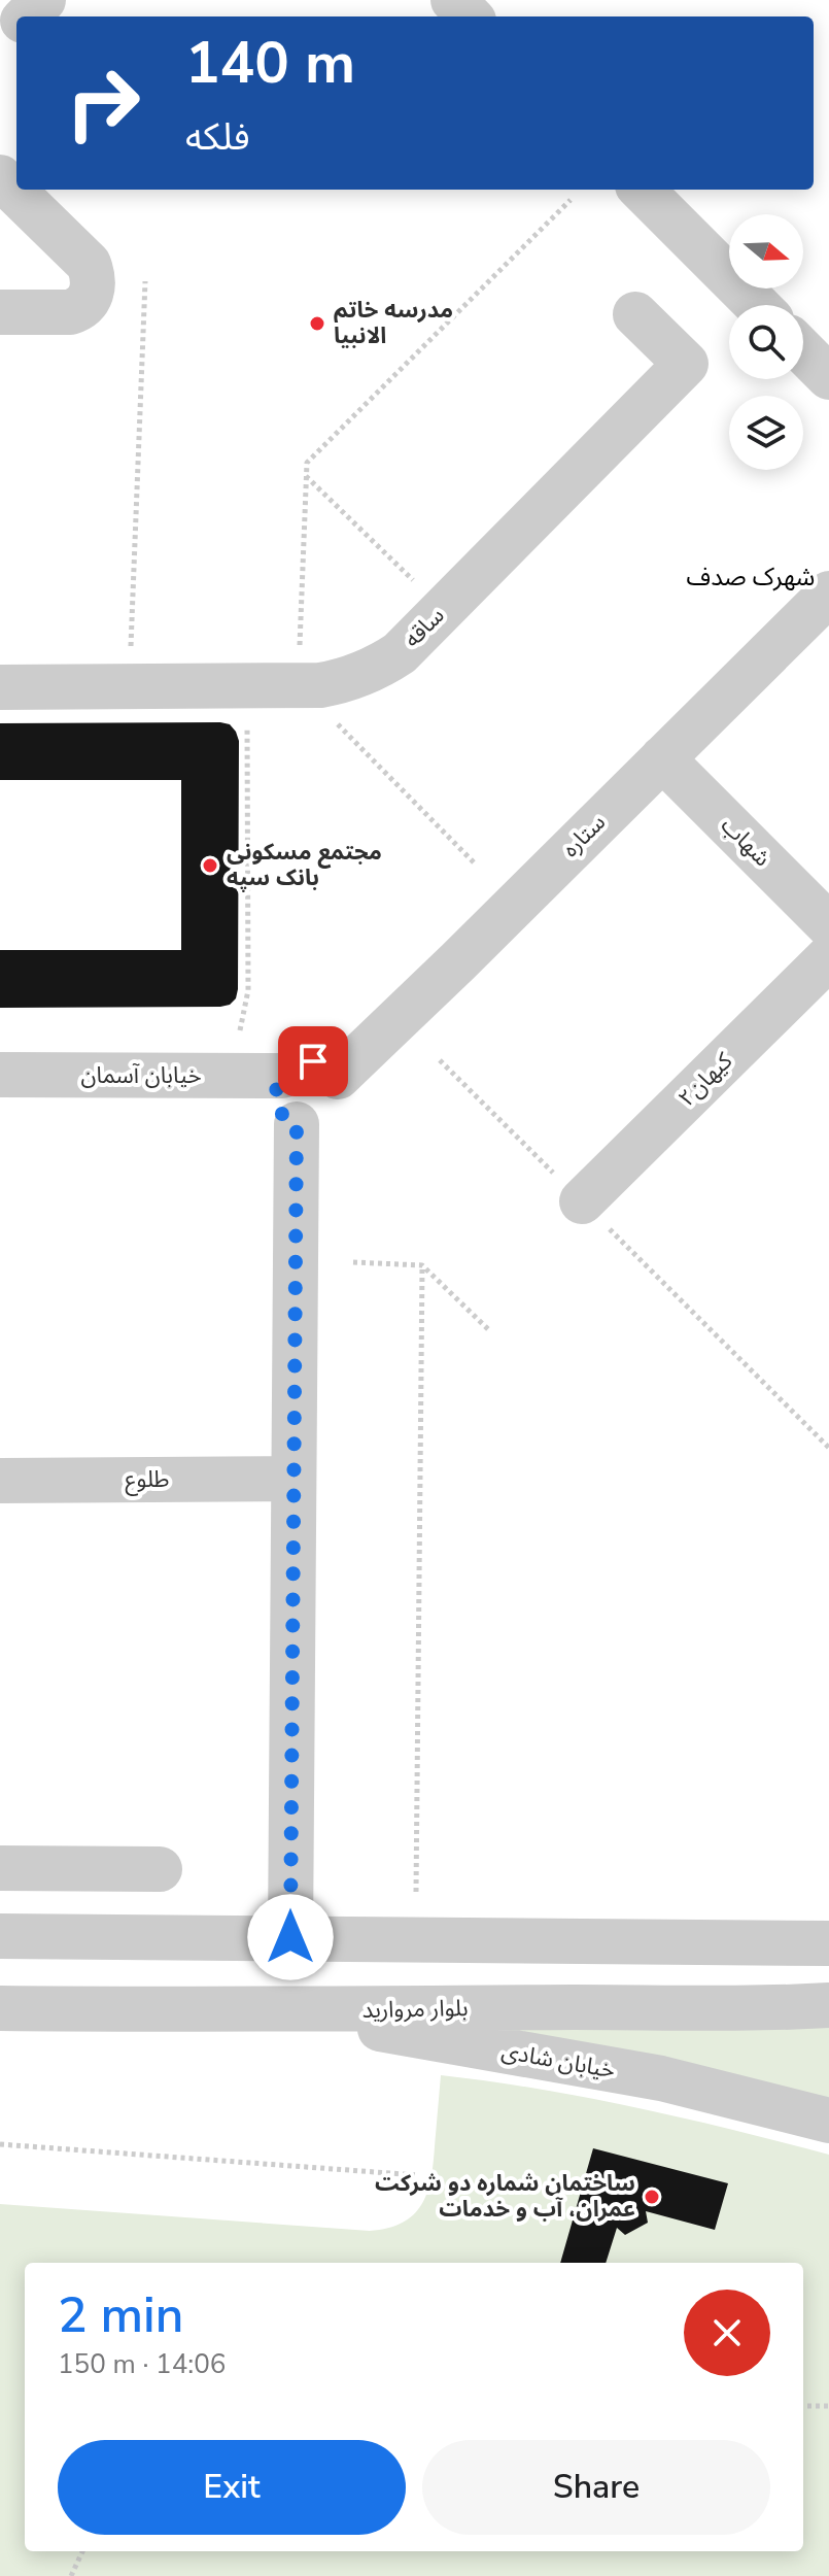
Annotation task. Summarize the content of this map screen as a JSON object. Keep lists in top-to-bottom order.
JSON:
{
  "streets": {
    "street": [
      "ساقه",
      "ستاره",
      "شهاب",
      "خیابان آسمان",
      "کیهان۲",
      "طلوع",
      "بلوار مروارید",
      "خیابان شادی"
    ]
  },
  "crossings": [
    ["ستاره", "شهاب"],
    ["ستاره", "خیابان آسمان"],
    ["بلوار مروارید", "خیابان شادی"]
  ],
  "districts": ["شهرک صدف"],
  "places": ["مدرسه خاتم الانبیا", "مجتمع مسکونی بانک سپه", "ساختمان شماره دو شرکت عمران، آب و خدمات"],
  "north": "right",
  "page": {
    "turn": ["140 m", "فلکه"],
    "heading": ["2 min", "150 m · 14:06"],
    "buttons": ["Exit", "Share"]
  }
}
